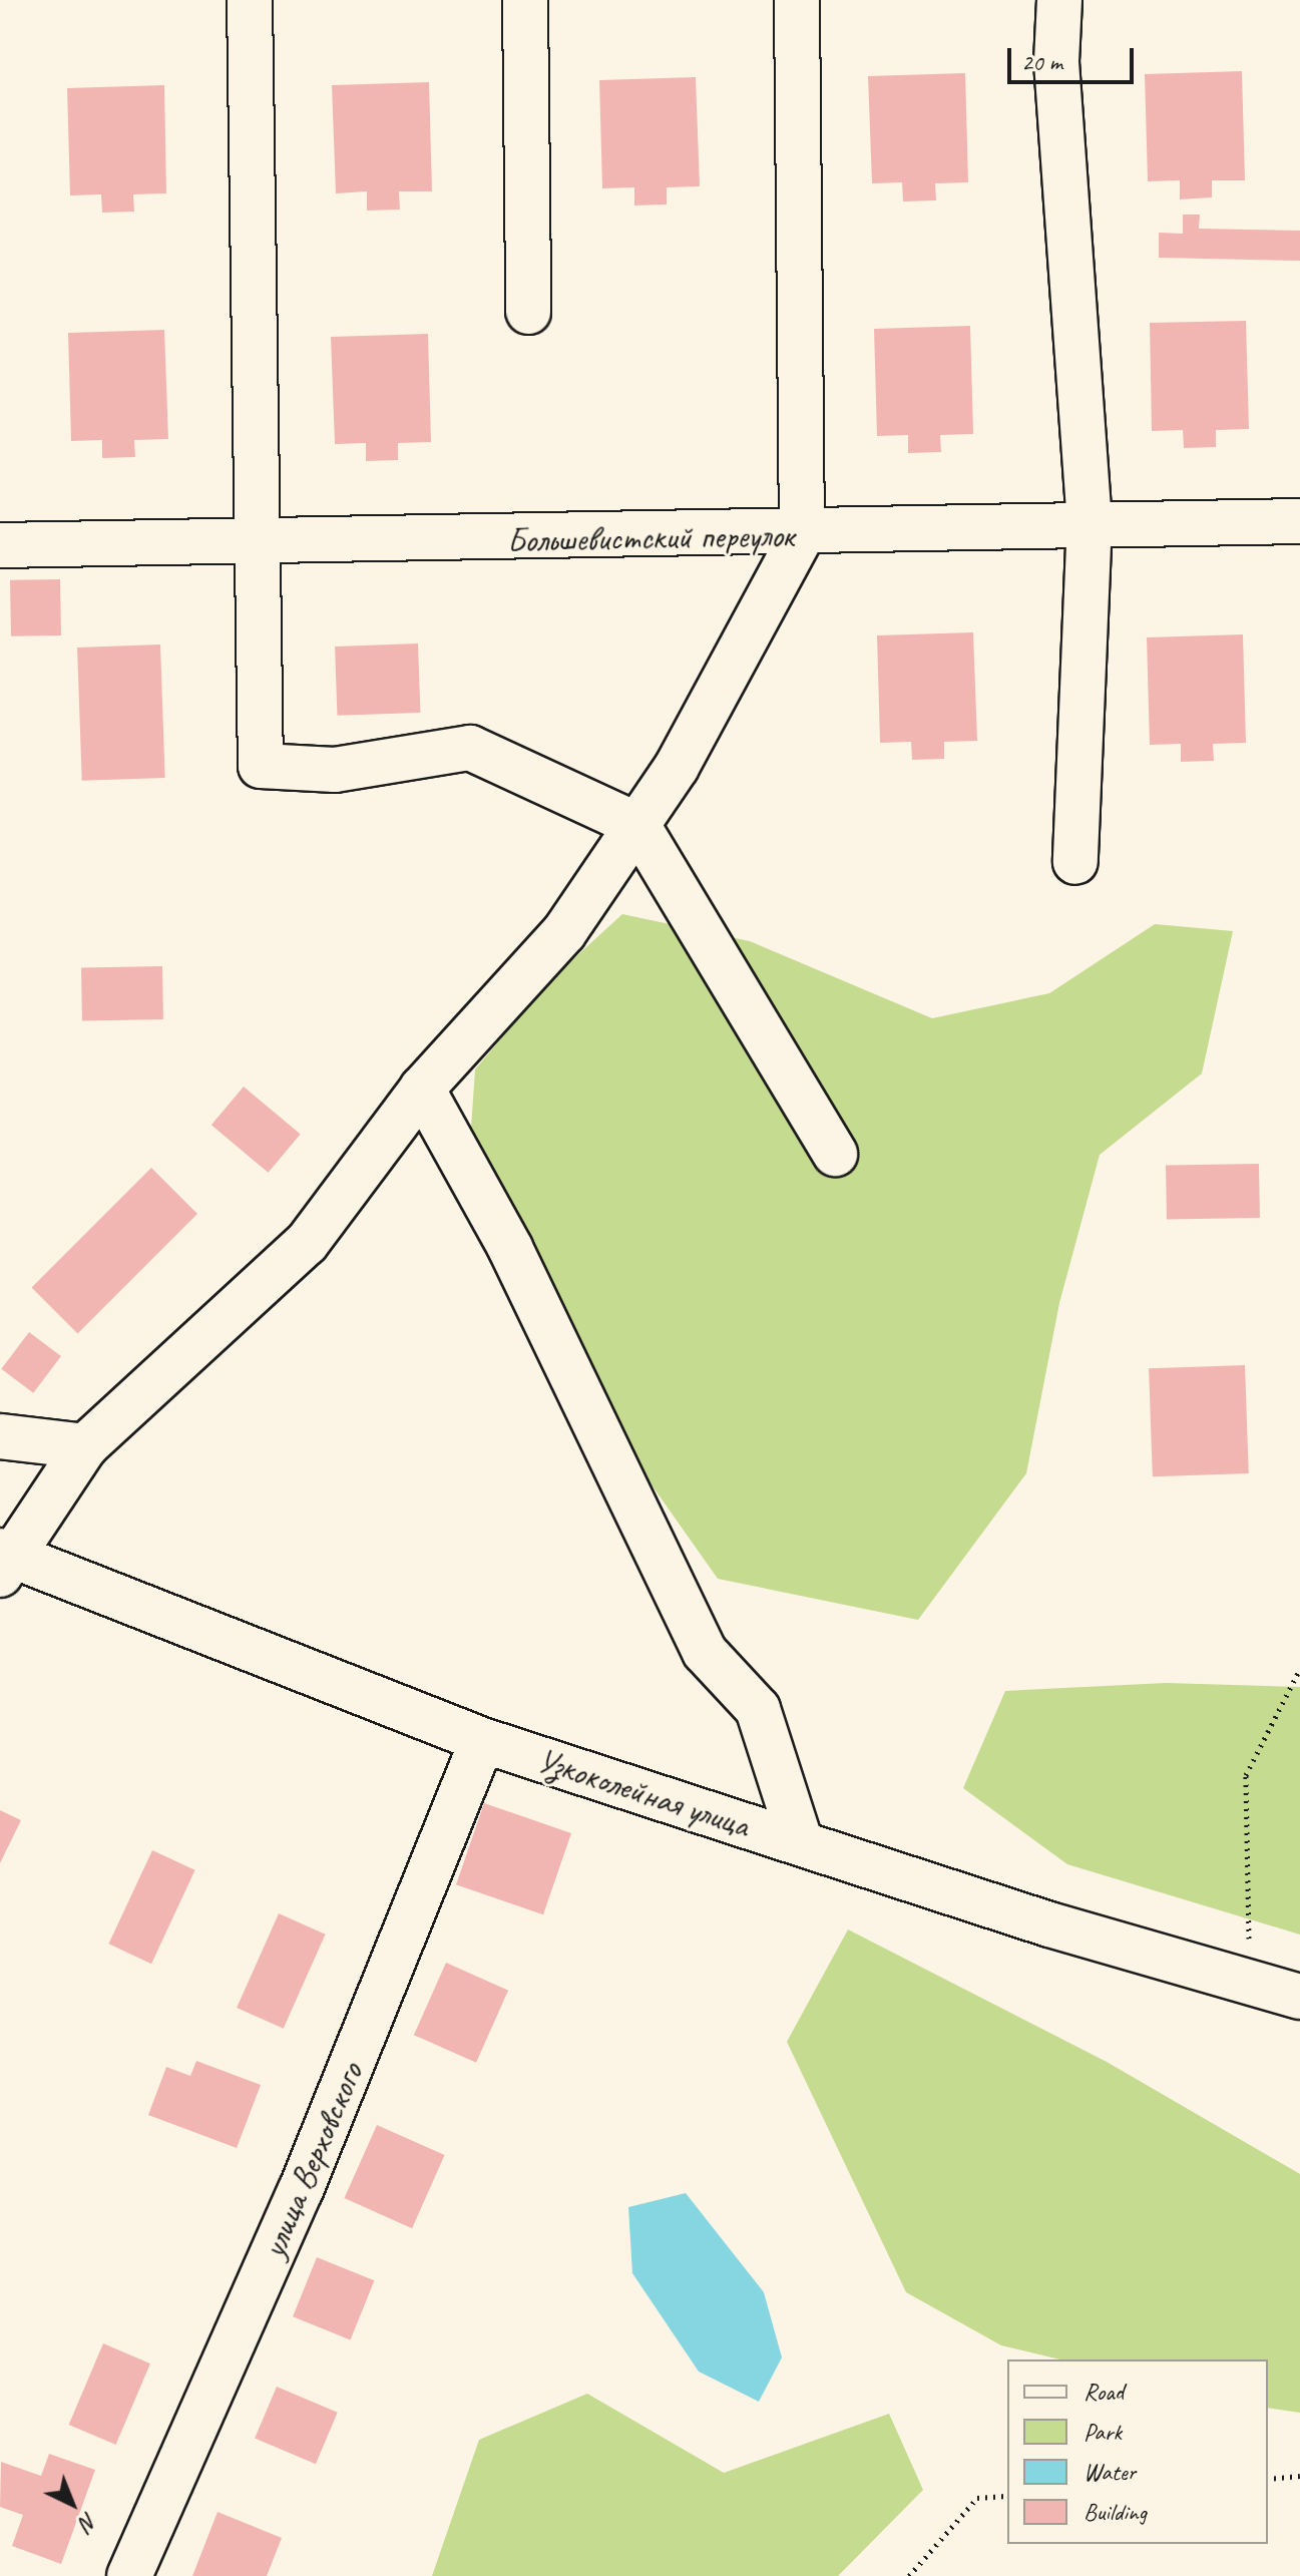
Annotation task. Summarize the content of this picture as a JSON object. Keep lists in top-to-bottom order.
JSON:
{
  "streets": {
    "street": ["Большевистский переулок", "Узкоколейная улица", "улица Верховского"]
  },
  "crossings": [
    ["Узкоколейная улица", "улица Верховского"]
  ],
  "legend": [
    "Road",
    "Park",
    "Water",
    "Building"
  ],
  "scale_bar": "20 m",
  "north": "bottom right"
}
